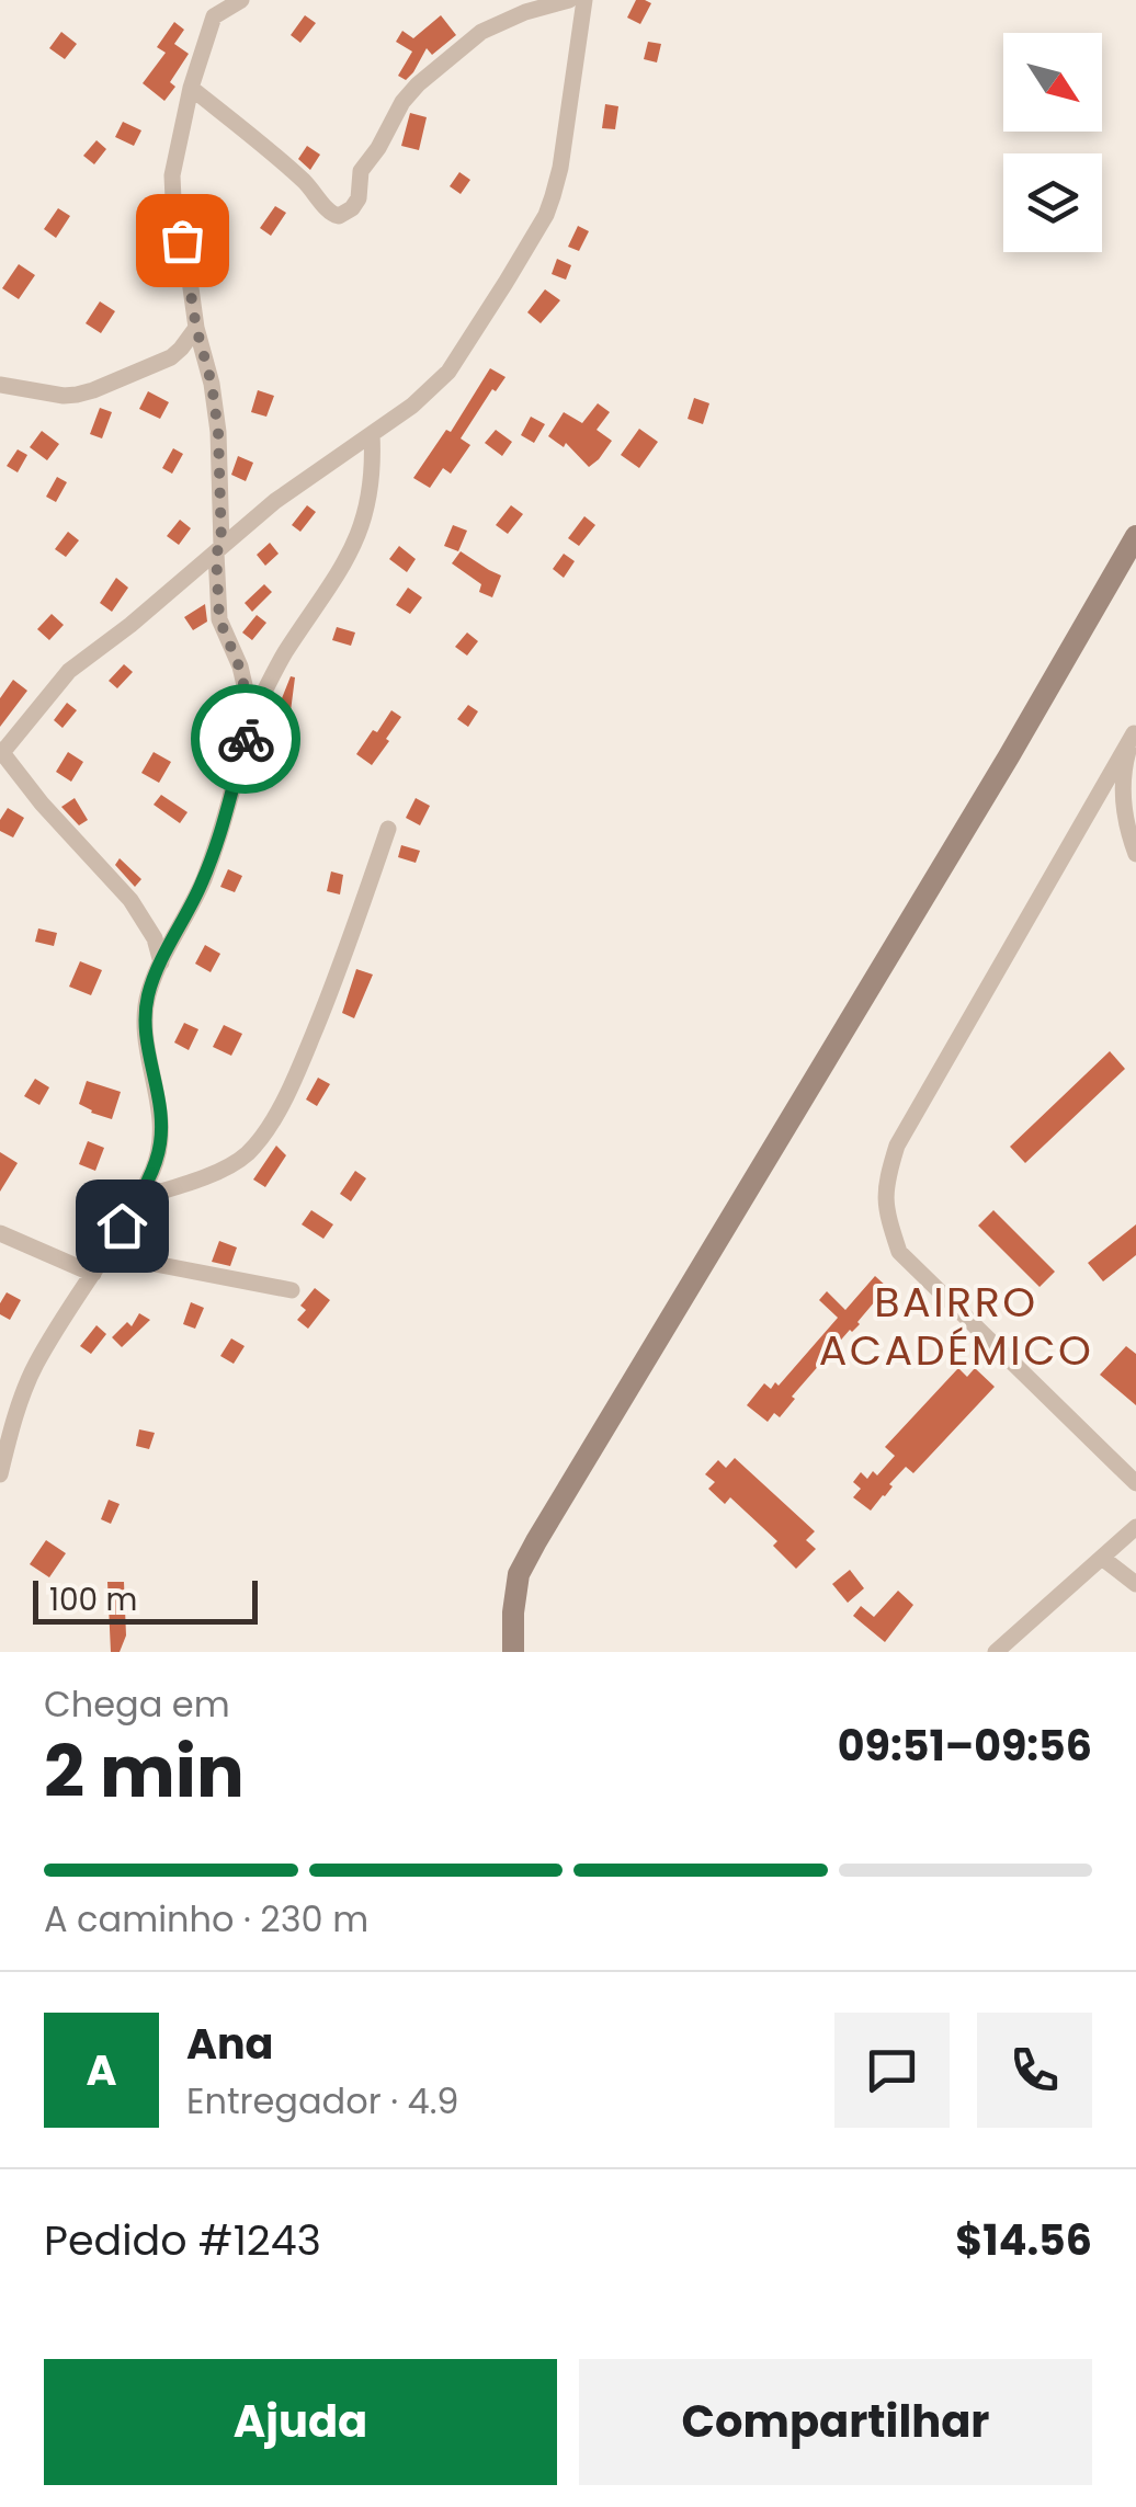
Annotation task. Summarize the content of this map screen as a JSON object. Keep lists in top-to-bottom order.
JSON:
{
  "districts": ["BAIRRO ACADÉMICO"],
  "scale_bar": "100 m",
  "north": "bottom right",
  "page": {
    "scale": "100 m",
    "heading": ["2 min", "Chega em", "09:51–09:56"],
    "panel": [
      "Ana",
      "Entregador · 4.9",
      "Pedido #1243",
      "$14.56"
    ],
    "bar": "A caminho · 230 m",
    "round": "A",
    "buttons": ["Ajuda", "Compartilhar"]
  }
}
